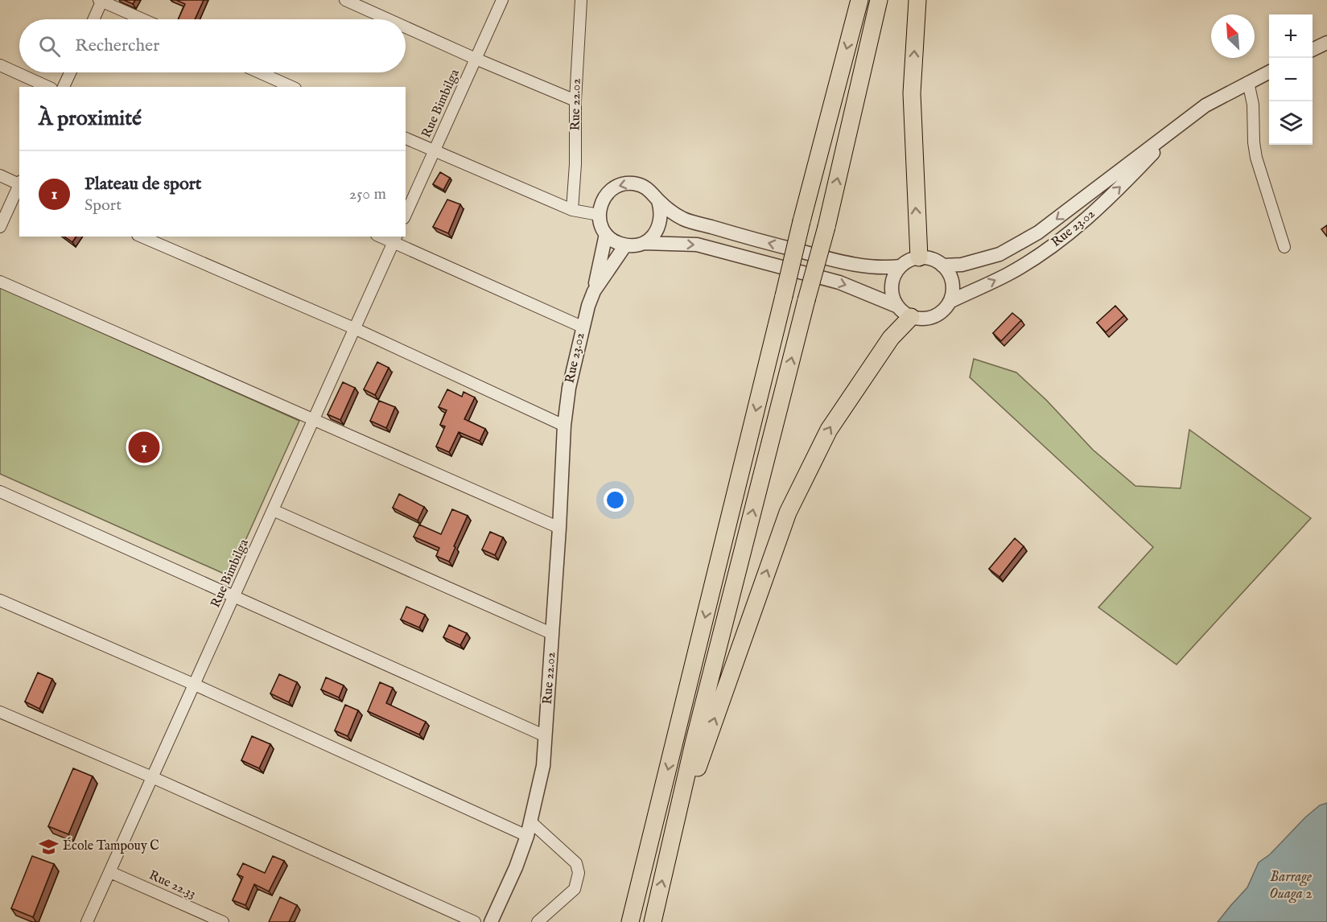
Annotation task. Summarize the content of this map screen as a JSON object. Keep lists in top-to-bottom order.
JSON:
{
  "streets": {
    "street": [
      "Rue Bimbilga",
      "Rue 22.02",
      "Rue 23.02",
      "Rue 22.33"
    ]
  },
  "crossings": [
    ["Rue Bimbilga", "Rue 22.33"],
    ["Rue 22.02", "Rue 23.02"]
  ],
  "water": ["Barrage Ouaga 2"],
  "places": {
    "school or university": ["École Tampouy C"]
  },
  "north": "top left",
  "page": {
    "map_buttons": ["+", "−"],
    "search": "Rechercher",
    "heading": "À proximité",
    "list": [
      {
        "mark": "1",
        "name": "Plateau de sport",
        "note": "Sport",
        "value": "250 m"
      }
    ],
    "pins": "1"
  }
}
